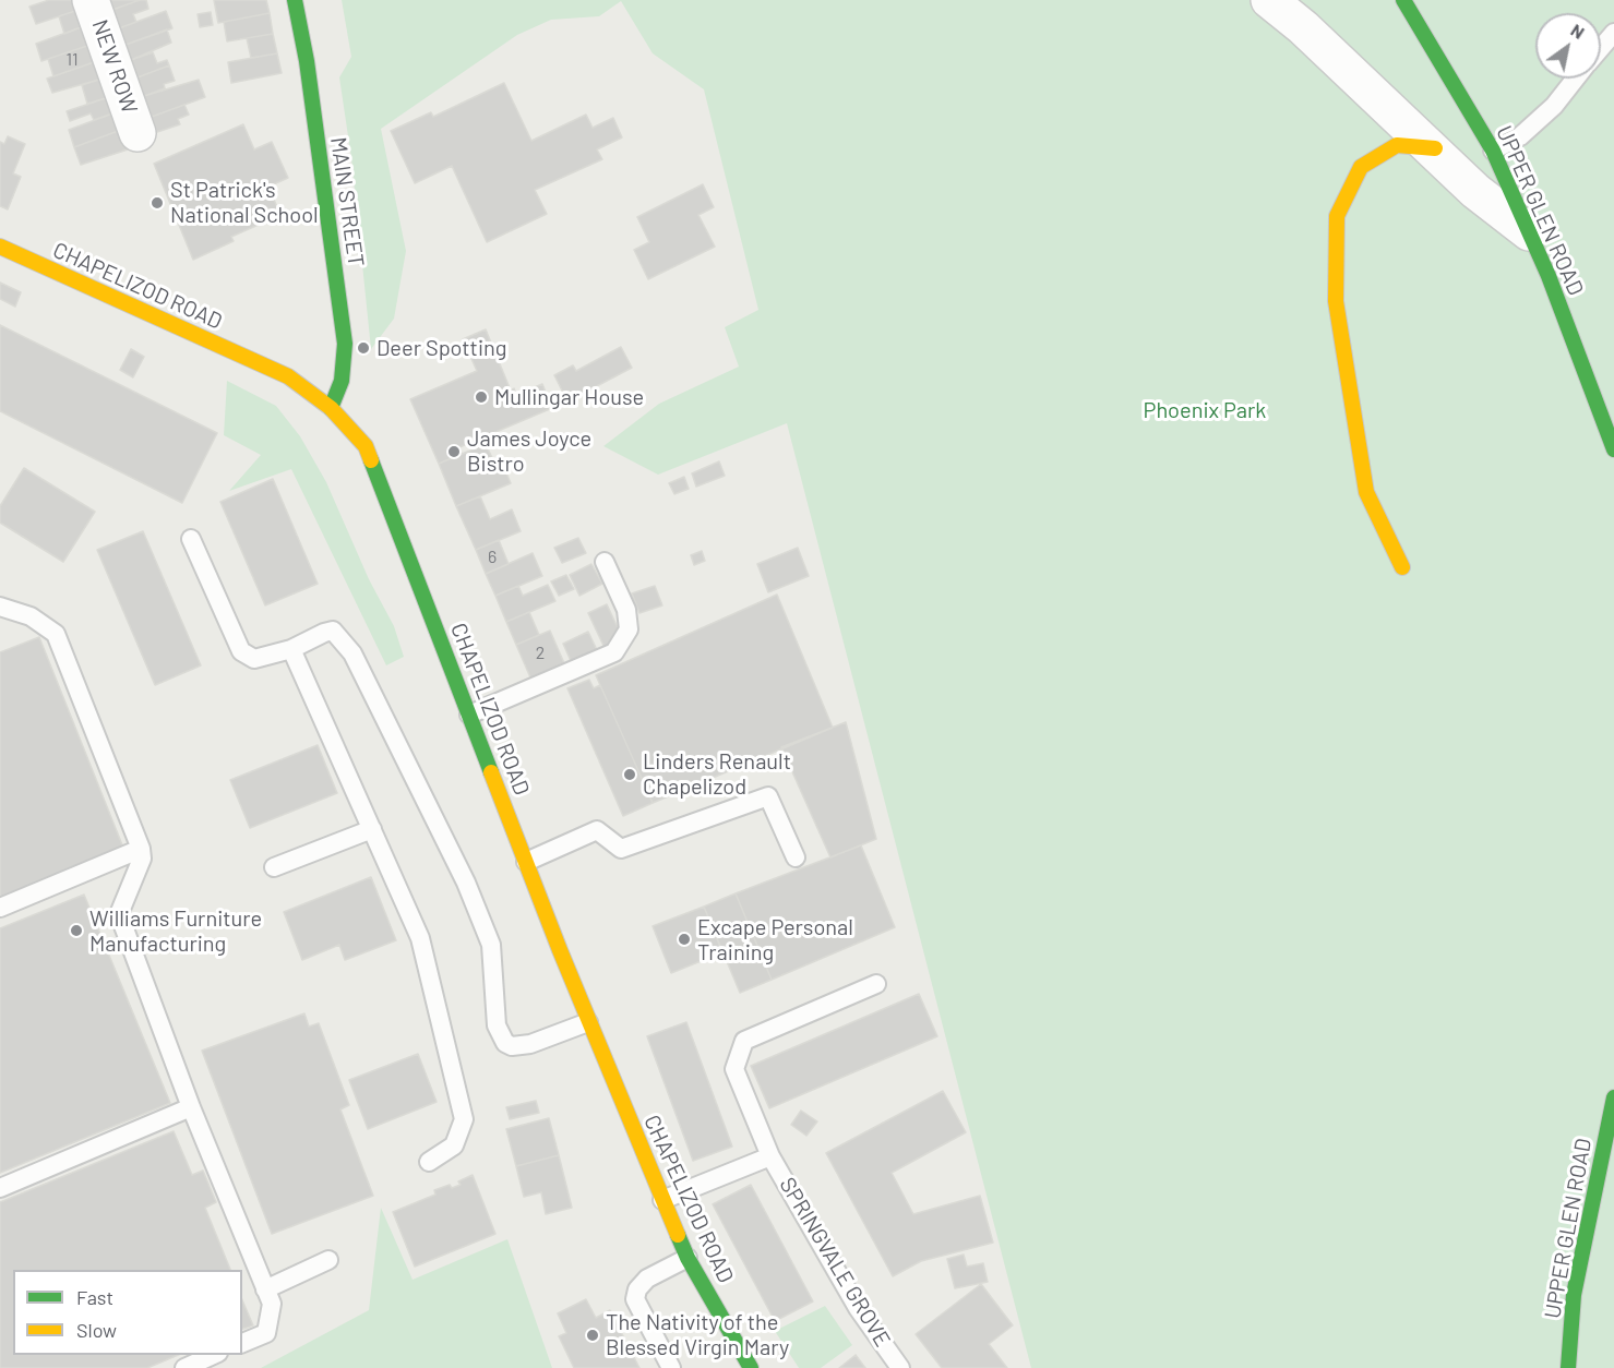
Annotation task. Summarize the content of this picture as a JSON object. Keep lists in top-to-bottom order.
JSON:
{
  "streets": {
    "street": [
      "NEW ROW",
      "MAIN STREET",
      "UPPER GLEN ROAD",
      "CHAPELIZOD ROAD"
    ],
    "lane": ["SPRINGVALE GROVE"]
  },
  "crossings": [
    ["MAIN STREET", "CHAPELIZOD ROAD"],
    ["CHAPELIZOD ROAD", "SPRINGVALE GROVE"]
  ],
  "parks": ["Phoenix Park"],
  "places": [
    "St Patrick's National School",
    "Deer Spotting",
    "Mullingar House",
    "James Joyce Bistro",
    "Linders Renault Chapelizod",
    "Williams Furniture Manufacturing",
    "Excape Personal Training",
    "The Nativity of the Blessed Virgin Mary"
  ],
  "house_numbers": ["11", "6", "2"],
  "legend": ["Fast", "Slow"],
  "north": "top right"
}
